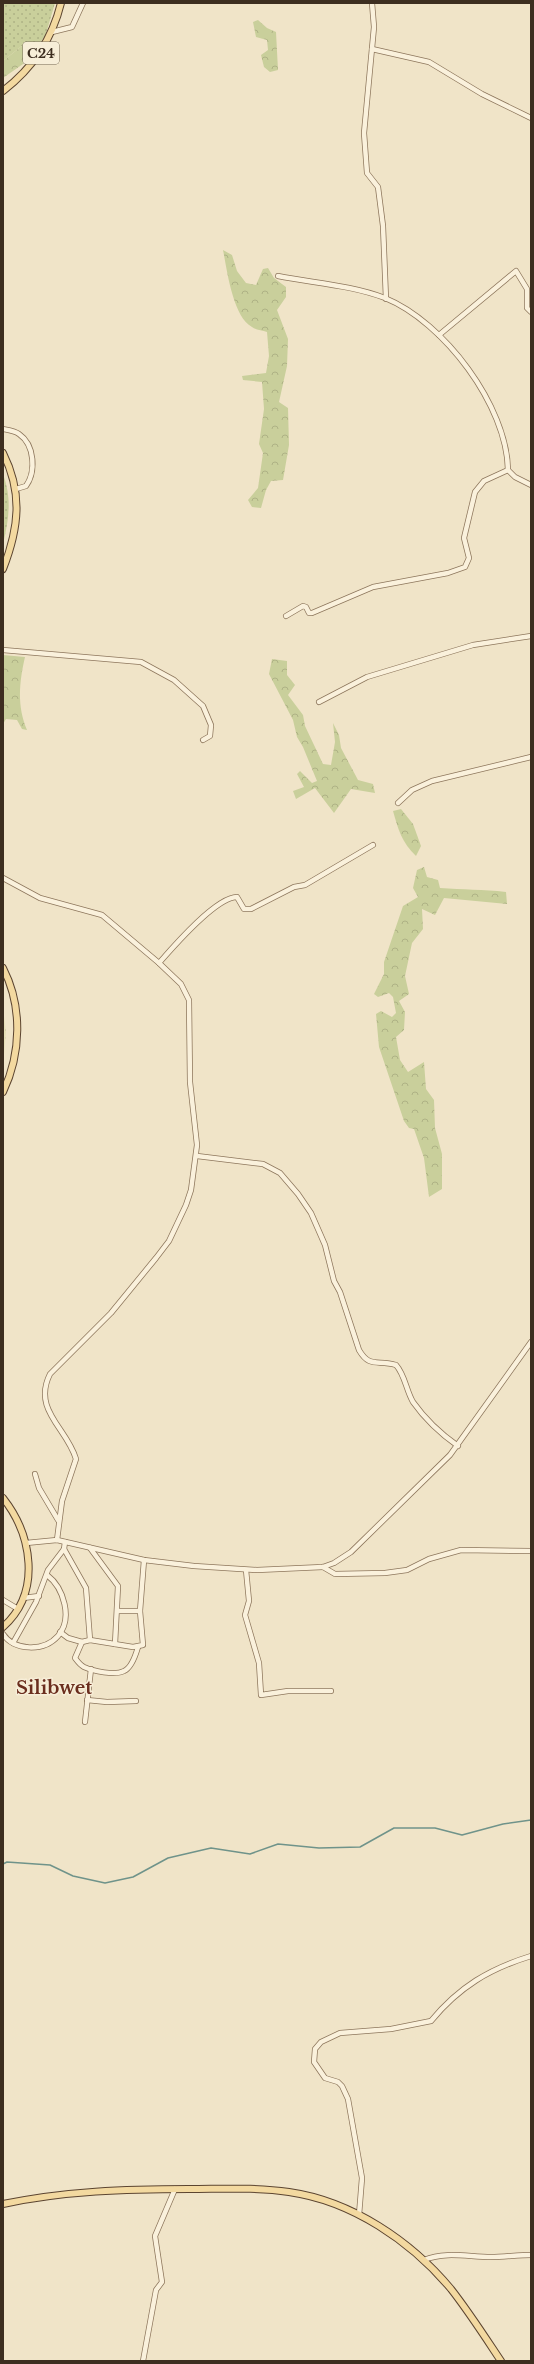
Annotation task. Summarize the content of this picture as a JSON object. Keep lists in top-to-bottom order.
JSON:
{
  "streets": {
    "main road": ["C24"]
  },
  "districts": ["Silibwet"]
}
